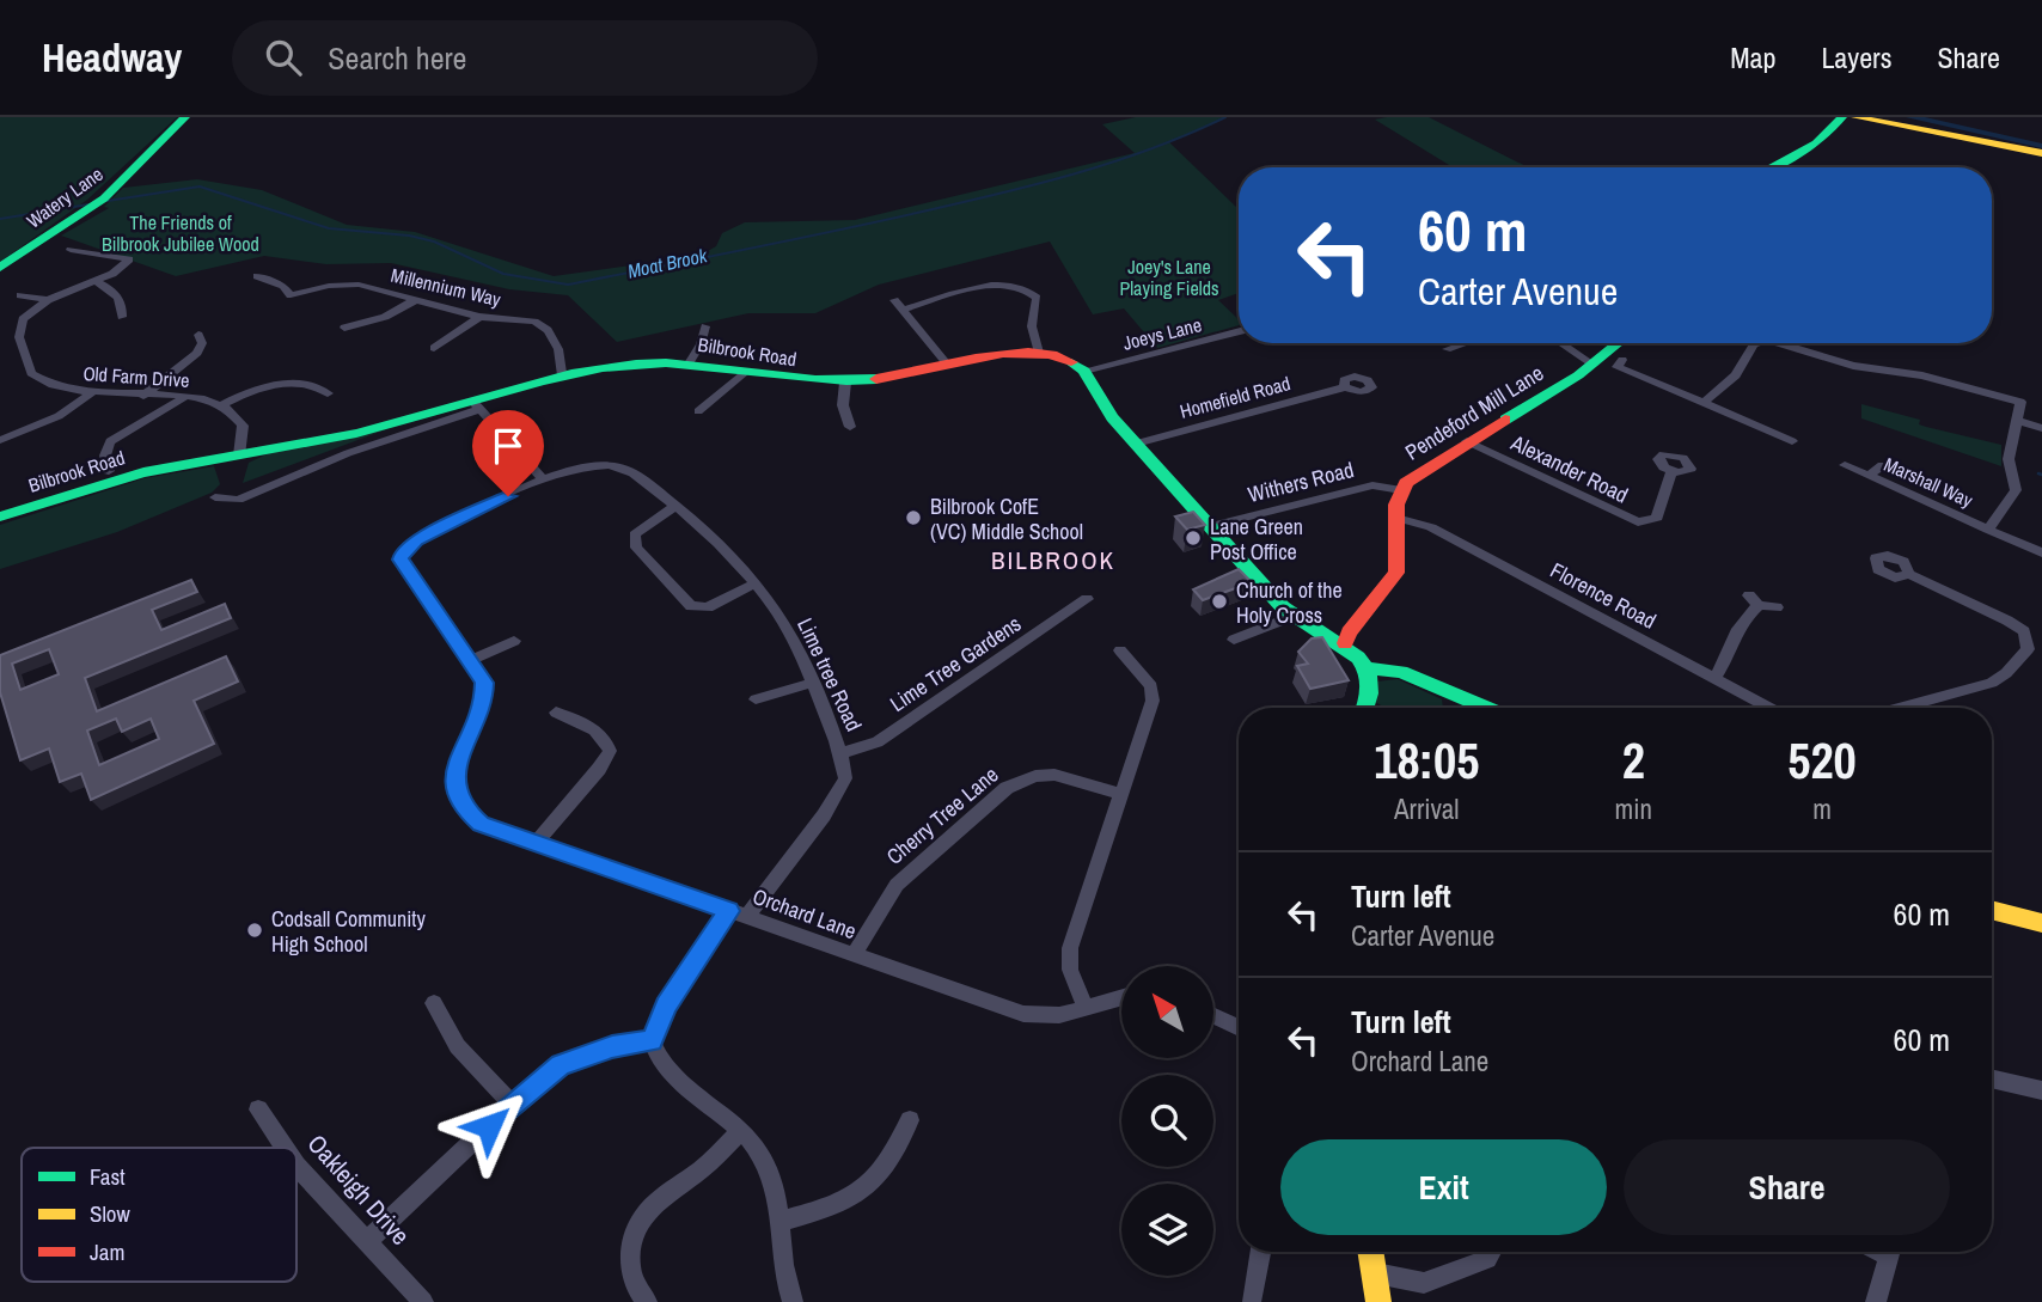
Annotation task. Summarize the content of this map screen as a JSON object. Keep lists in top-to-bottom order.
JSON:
{
  "streets": {
    "street": [
      "Watery Lane",
      "Millennium Way",
      "Joeys Lane",
      "Bilbrook Road",
      "Old Farm Drive",
      "Homefield Road",
      "Pendeford Mill Lane",
      "Alexander Road",
      "Withers Road",
      "Marshall Way",
      "Florence Road",
      "Lime Tree Gardens",
      "Lime tree Road",
      "Cherry Tree Lane",
      "Orchard Lane",
      "Oakleigh Drive"
    ]
  },
  "crossings": [
    ["Millennium Way", "Bilbrook Road"],
    ["Joeys Lane", "Bilbrook Road"],
    ["Pendeford Mill Lane", "Alexander Road"],
    ["Pendeford Mill Lane", "Withers Road"],
    ["Pendeford Mill Lane", "Florence Road"],
    ["Lime Tree Gardens", "Lime tree Road"],
    ["Lime tree Road", "Orchard Lane"],
    ["Cherry Tree Lane", "Orchard Lane"]
  ],
  "districts": ["BILBROOK"],
  "water": ["Moat Brook"],
  "parks": ["The Friends of Bilbrook Jubilee Wood", "Joey's Lane Playing Fields"],
  "places": [
    "Bilbrook CofE (VC) Middle School",
    "Lane Green Post Office",
    "Church of the Holy Cross",
    "Codsall Community High School"
  ],
  "legend": ["Fast", "Slow", "Jam"],
  "north": "top left",
  "page": {
    "header": "Headway",
    "search": "Search here",
    "nav": ["Map", "Layers", "Share"],
    "turn": ["60 m", "Carter Avenue"],
    "eta": [
      "18:05",
      "Arrival",
      "2",
      "min",
      "520",
      "m"
    ],
    "list": [
      {
        "name": "Turn left",
        "note": "Carter Avenue",
        "value": "60 m"
      },
      {
        "name": "Turn left",
        "note": "Orchard Lane",
        "value": "60 m"
      }
    ],
    "buttons": ["Exit", "Share"]
  }
}
